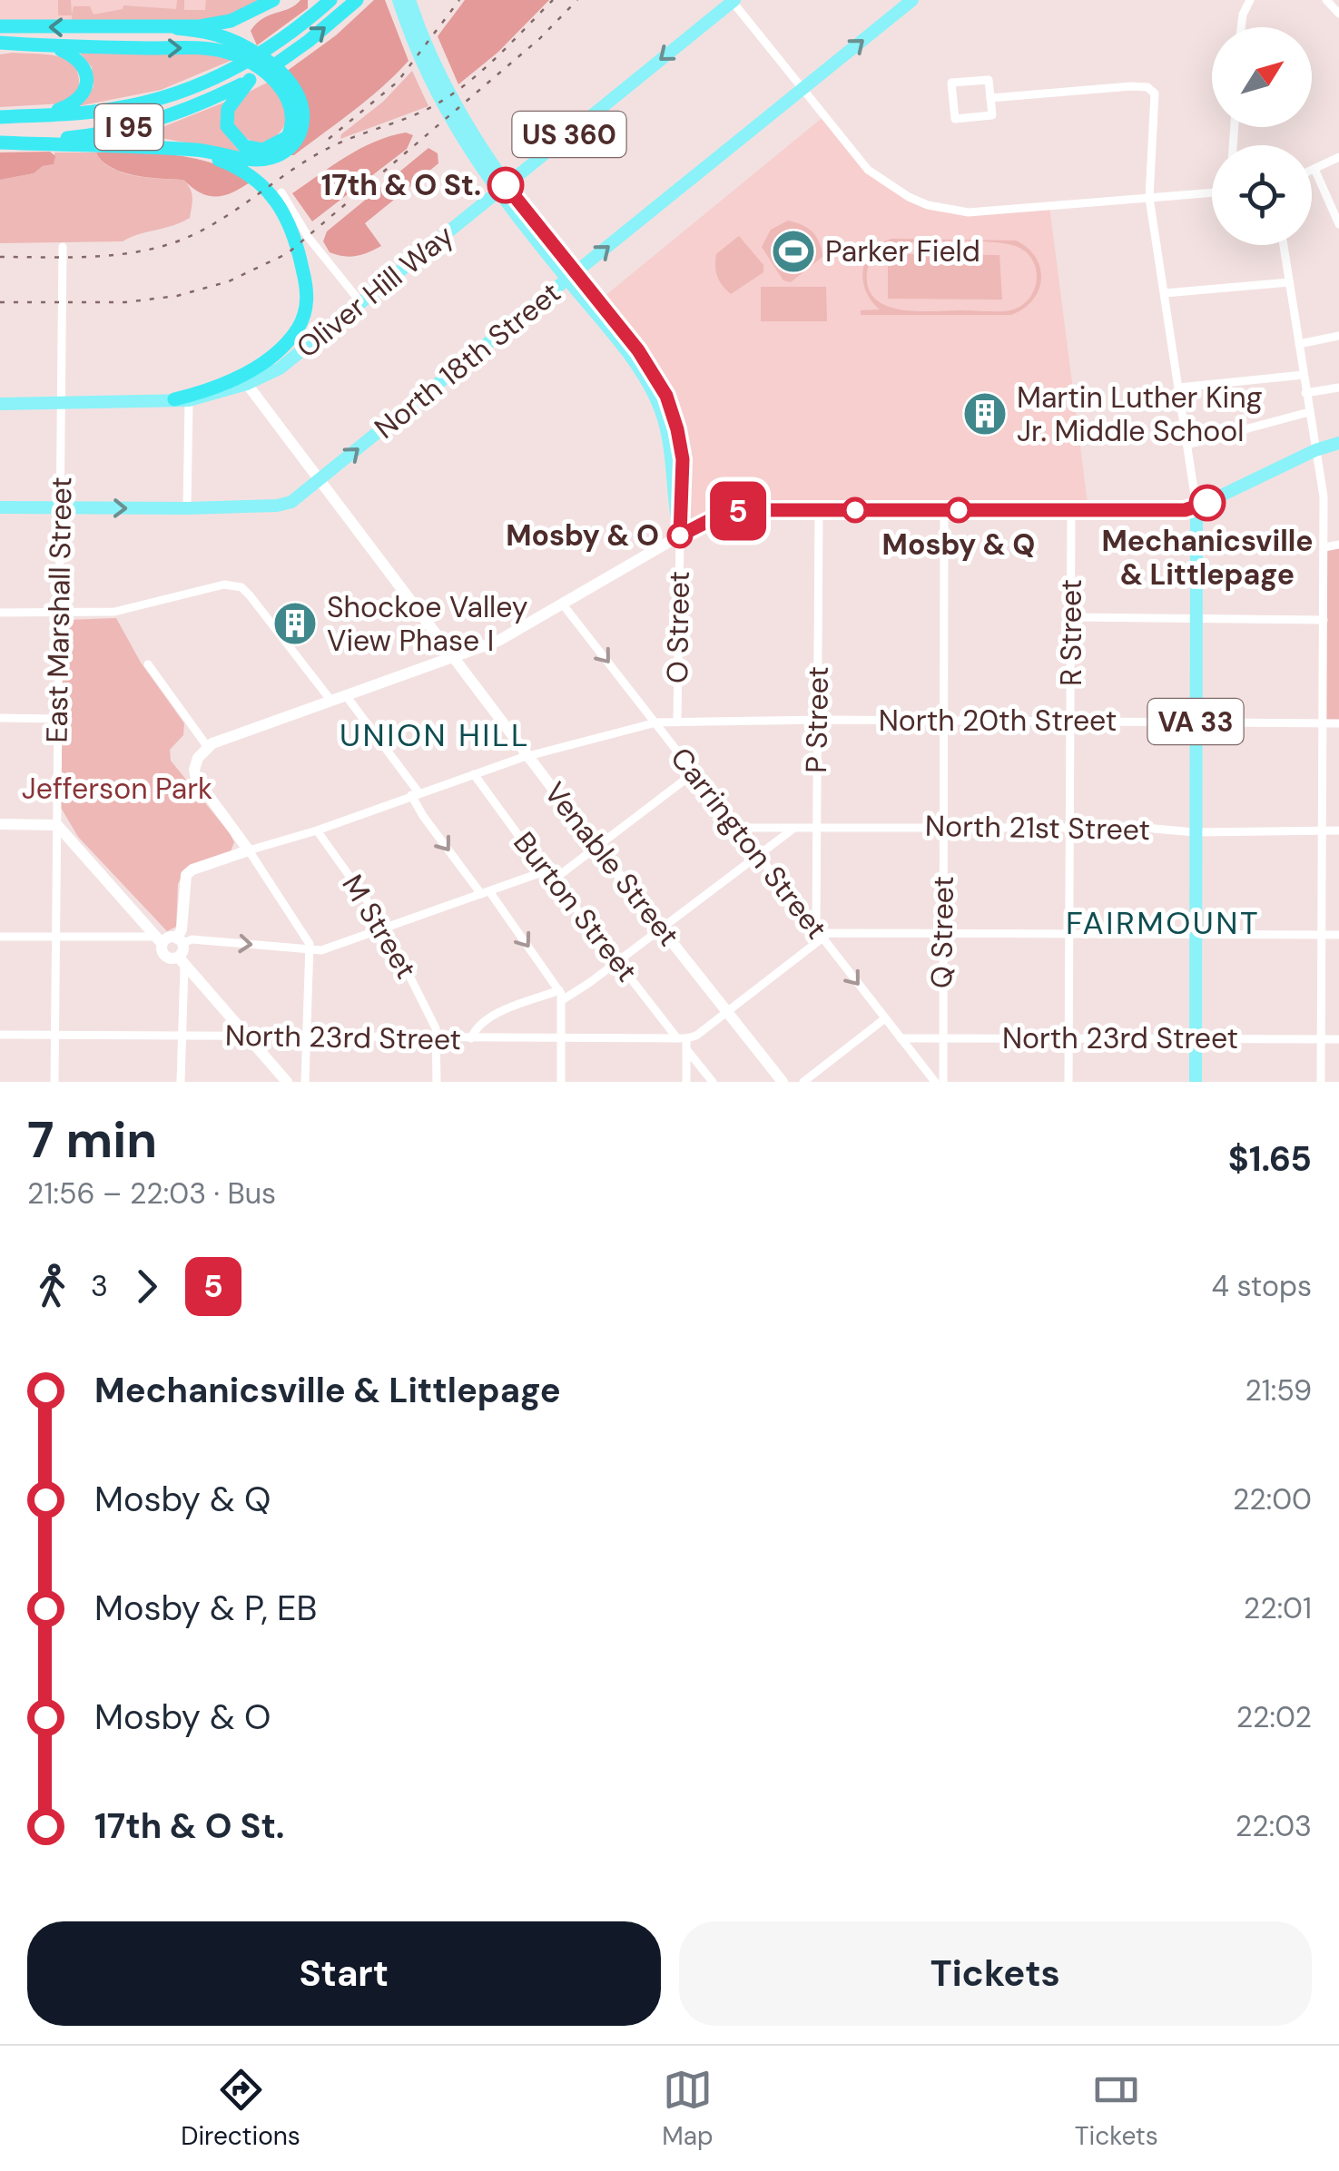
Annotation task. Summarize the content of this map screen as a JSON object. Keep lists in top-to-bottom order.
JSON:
{
  "streets": {
    "highway": ["I 95"],
    "main road": [
      "US 360",
      "Oliver Hill Way",
      "North 18th Street",
      "VA 33"
    ],
    "street": [
      "East Marshall Street",
      "O Street",
      "R Street",
      "P Street",
      "North 20th Street",
      "North 21st Street",
      "Carrington Street",
      "Venable Street",
      "Burton Street",
      "M Street",
      "Q Street",
      "North 23rd Street"
    ]
  },
  "crossings": [
    ["Oliver Hill Way", "East Marshall Street"],
    ["Oliver Hill Way", "Venable Street"],
    ["North 18th Street", "East Marshall Street"],
    ["North 18th Street", "Venable Street"],
    ["East Marshall Street", "North 23rd Street"],
    ["O Street", "North 20th Street"],
    ["R Street", "North 20th Street"],
    ["R Street", "North 21st Street"],
    ["R Street", "North 23rd Street"],
    ["P Street", "North 20th Street"],
    ["P Street", "North 21st Street"],
    ["P Street", "Carrington Street"],
    ["North 20th Street", "VA 33"],
    ["North 20th Street", "Carrington Street"],
    ["North 20th Street", "Q Street"],
    ["VA 33", "North 21st Street"],
    ["VA 33", "North 23rd Street"],
    ["North 21st Street", "Carrington Street"],
    ["North 21st Street", "Q Street"],
    ["Carrington Street", "North 23rd Street"],
    ["Burton Street", "North 23rd Street"],
    ["M Street", "North 23rd Street"],
    ["Q Street", "North 23rd Street"]
  ],
  "one_way": ["Oliver Hill Way", "North 18th Street", "Carrington Street"],
  "districts": ["UNION HILL", "FAIRMOUNT"],
  "parks": ["Jefferson Park"],
  "places": {
    "other": [
      "17th & O St.",
      "Mechanicsville & Littlepage",
      "Mosby & Q",
      "Mosby & O"
    ],
    "sports": ["Parker Field"],
    "building": ["Martin Luther King Jr. Middle School", "Shockoe Valley View Phase I"]
  },
  "lines": ["bus line 5"],
  "north": "top right",
  "page": {
    "on_map": "5",
    "heading": ["7 min", "21:56 – 22:03 · Bus", "$1.65"],
    "legs": ["3", "5", "4 stops"],
    "list": [
      {
        "name": "Mechanicsville & Littlepage",
        "value": "21:59"
      },
      {
        "name": "Mosby & Q",
        "value": "22:00"
      },
      {
        "name": "Mosby & P, EB",
        "value": "22:01"
      },
      {
        "name": "Mosby & O",
        "value": "22:02"
      },
      {
        "name": "17th & O St.",
        "value": "22:03"
      }
    ],
    "buttons": ["Start", "Tickets"],
    "tabs": ["Directions", "Map", "Tickets"]
  }
}
